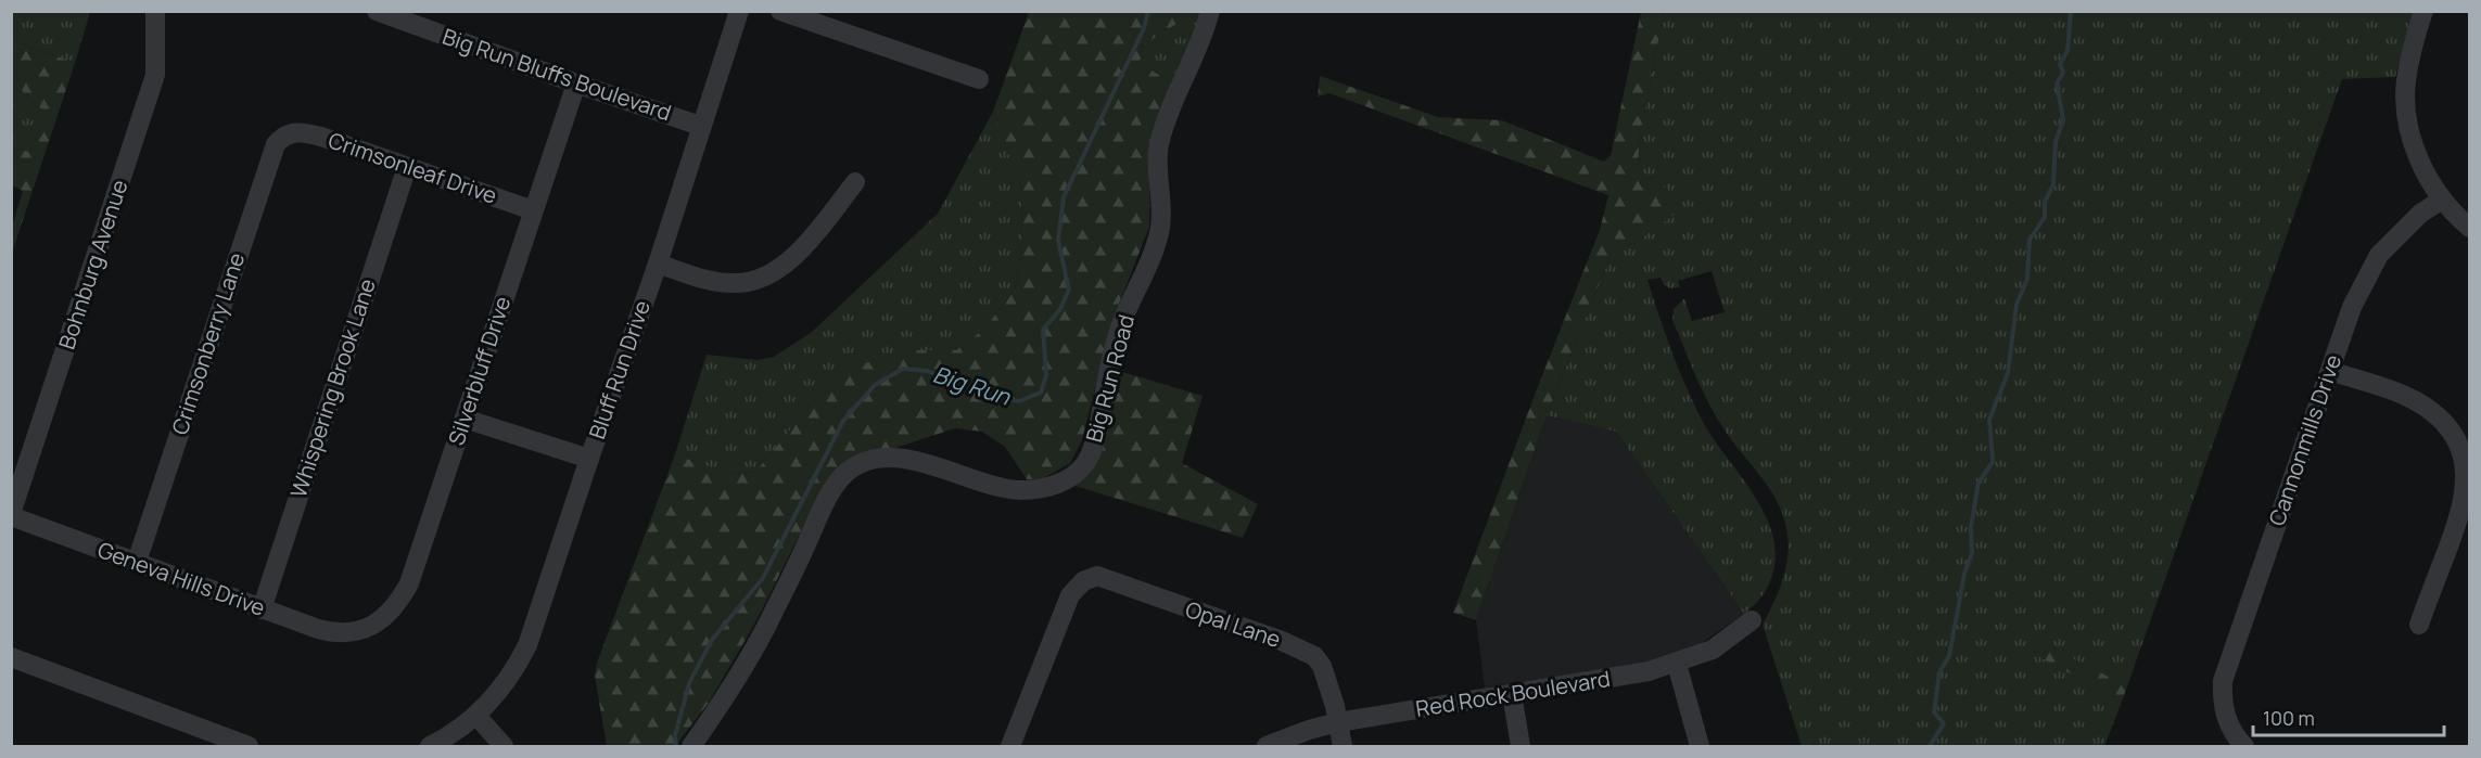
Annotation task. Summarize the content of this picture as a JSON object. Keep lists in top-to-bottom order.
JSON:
{
  "streets": {
    "street": [
      "Big Run Bluffs Boulevard",
      "Crimsonleaf Drive",
      "Bohnburg Avenue",
      "Crimsonberry Lane",
      "Bluff Run Drive",
      "Silverbluff Drive",
      "Big Run Road",
      "Whispering Brook Lane",
      "Cannonmills Drive",
      "Geneva Hills Drive",
      "Opal Lane",
      "Red Rock Boulevard"
    ]
  },
  "crossings": [
    ["Big Run Bluffs Boulevard", "Bluff Run Drive"],
    ["Big Run Bluffs Boulevard", "Silverbluff Drive"],
    ["Crimsonleaf Drive", "Crimsonberry Lane"],
    ["Crimsonleaf Drive", "Silverbluff Drive"],
    ["Crimsonleaf Drive", "Whispering Brook Lane"],
    ["Bohnburg Avenue", "Geneva Hills Drive"],
    ["Crimsonberry Lane", "Geneva Hills Drive"],
    ["Silverbluff Drive", "Geneva Hills Drive"],
    ["Whispering Brook Lane", "Geneva Hills Drive"],
    ["Opal Lane", "Red Rock Boulevard"]
  ],
  "water": ["Big Run"],
  "scale_bar": "100 m"
}
